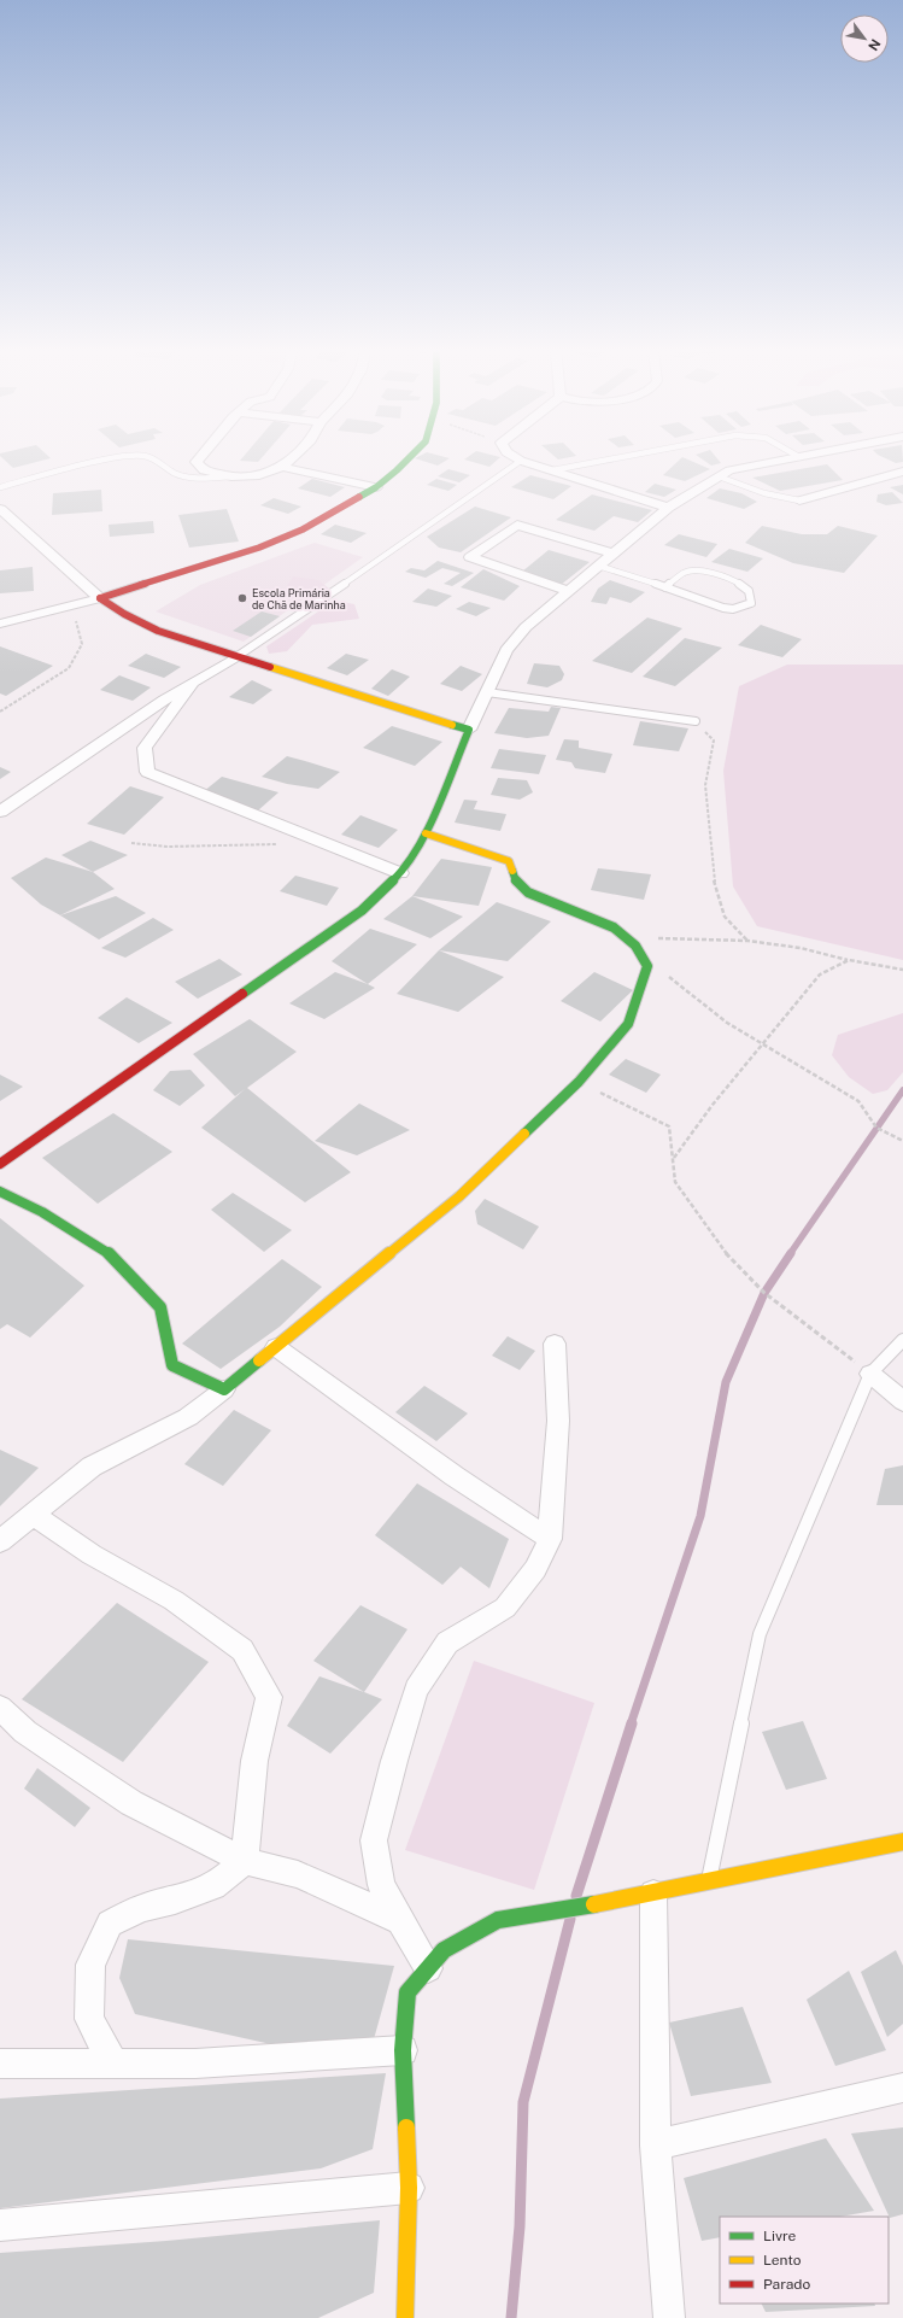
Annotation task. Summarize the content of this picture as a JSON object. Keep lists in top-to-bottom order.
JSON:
{
  "places": ["Escola Primária de Chã de Marinha"],
  "legend": ["Livre", "Lento", "Parado"],
  "north": "bottom right"
}
